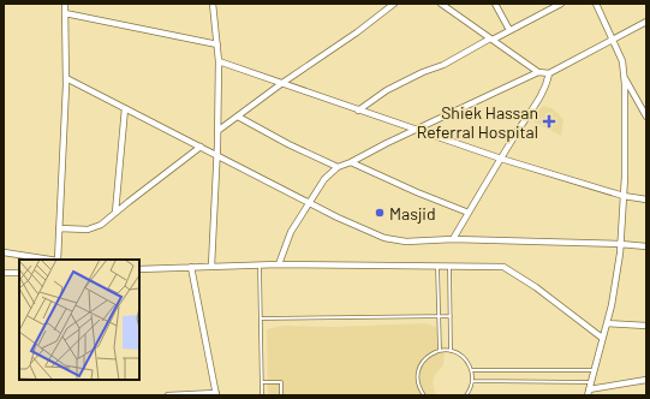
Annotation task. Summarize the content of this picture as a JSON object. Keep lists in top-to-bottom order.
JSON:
{
  "places": {
    "health": ["Shiek Hassan Referral Hospital"],
    "other": ["Masjid"]
  }
}
